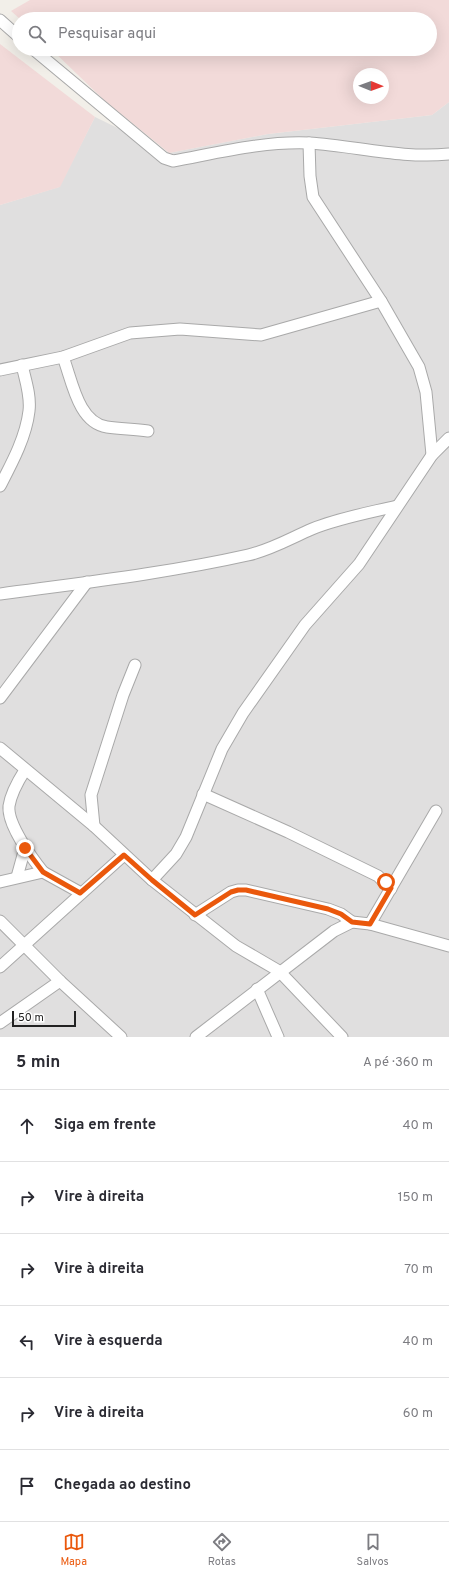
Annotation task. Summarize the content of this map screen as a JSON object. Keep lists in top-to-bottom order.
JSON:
{
  "scale_bar": "50 m",
  "north": "right",
  "page": {
    "search": "Pesquisar aqui",
    "scale": "50 m",
    "heading": ["5 min", "A pé · 360 m"],
    "list": [
      ["Siga em frente", "40 m"],
      ["Vire à direita", "150 m"],
      ["Vire à direita", "70 m"],
      ["Vire à esquerda", "40 m"],
      ["Vire à direita", "60 m"],
      "Chegada ao destino"
    ],
    "nav": ["Mapa", "Rotas", "Salvos"]
  }
}
